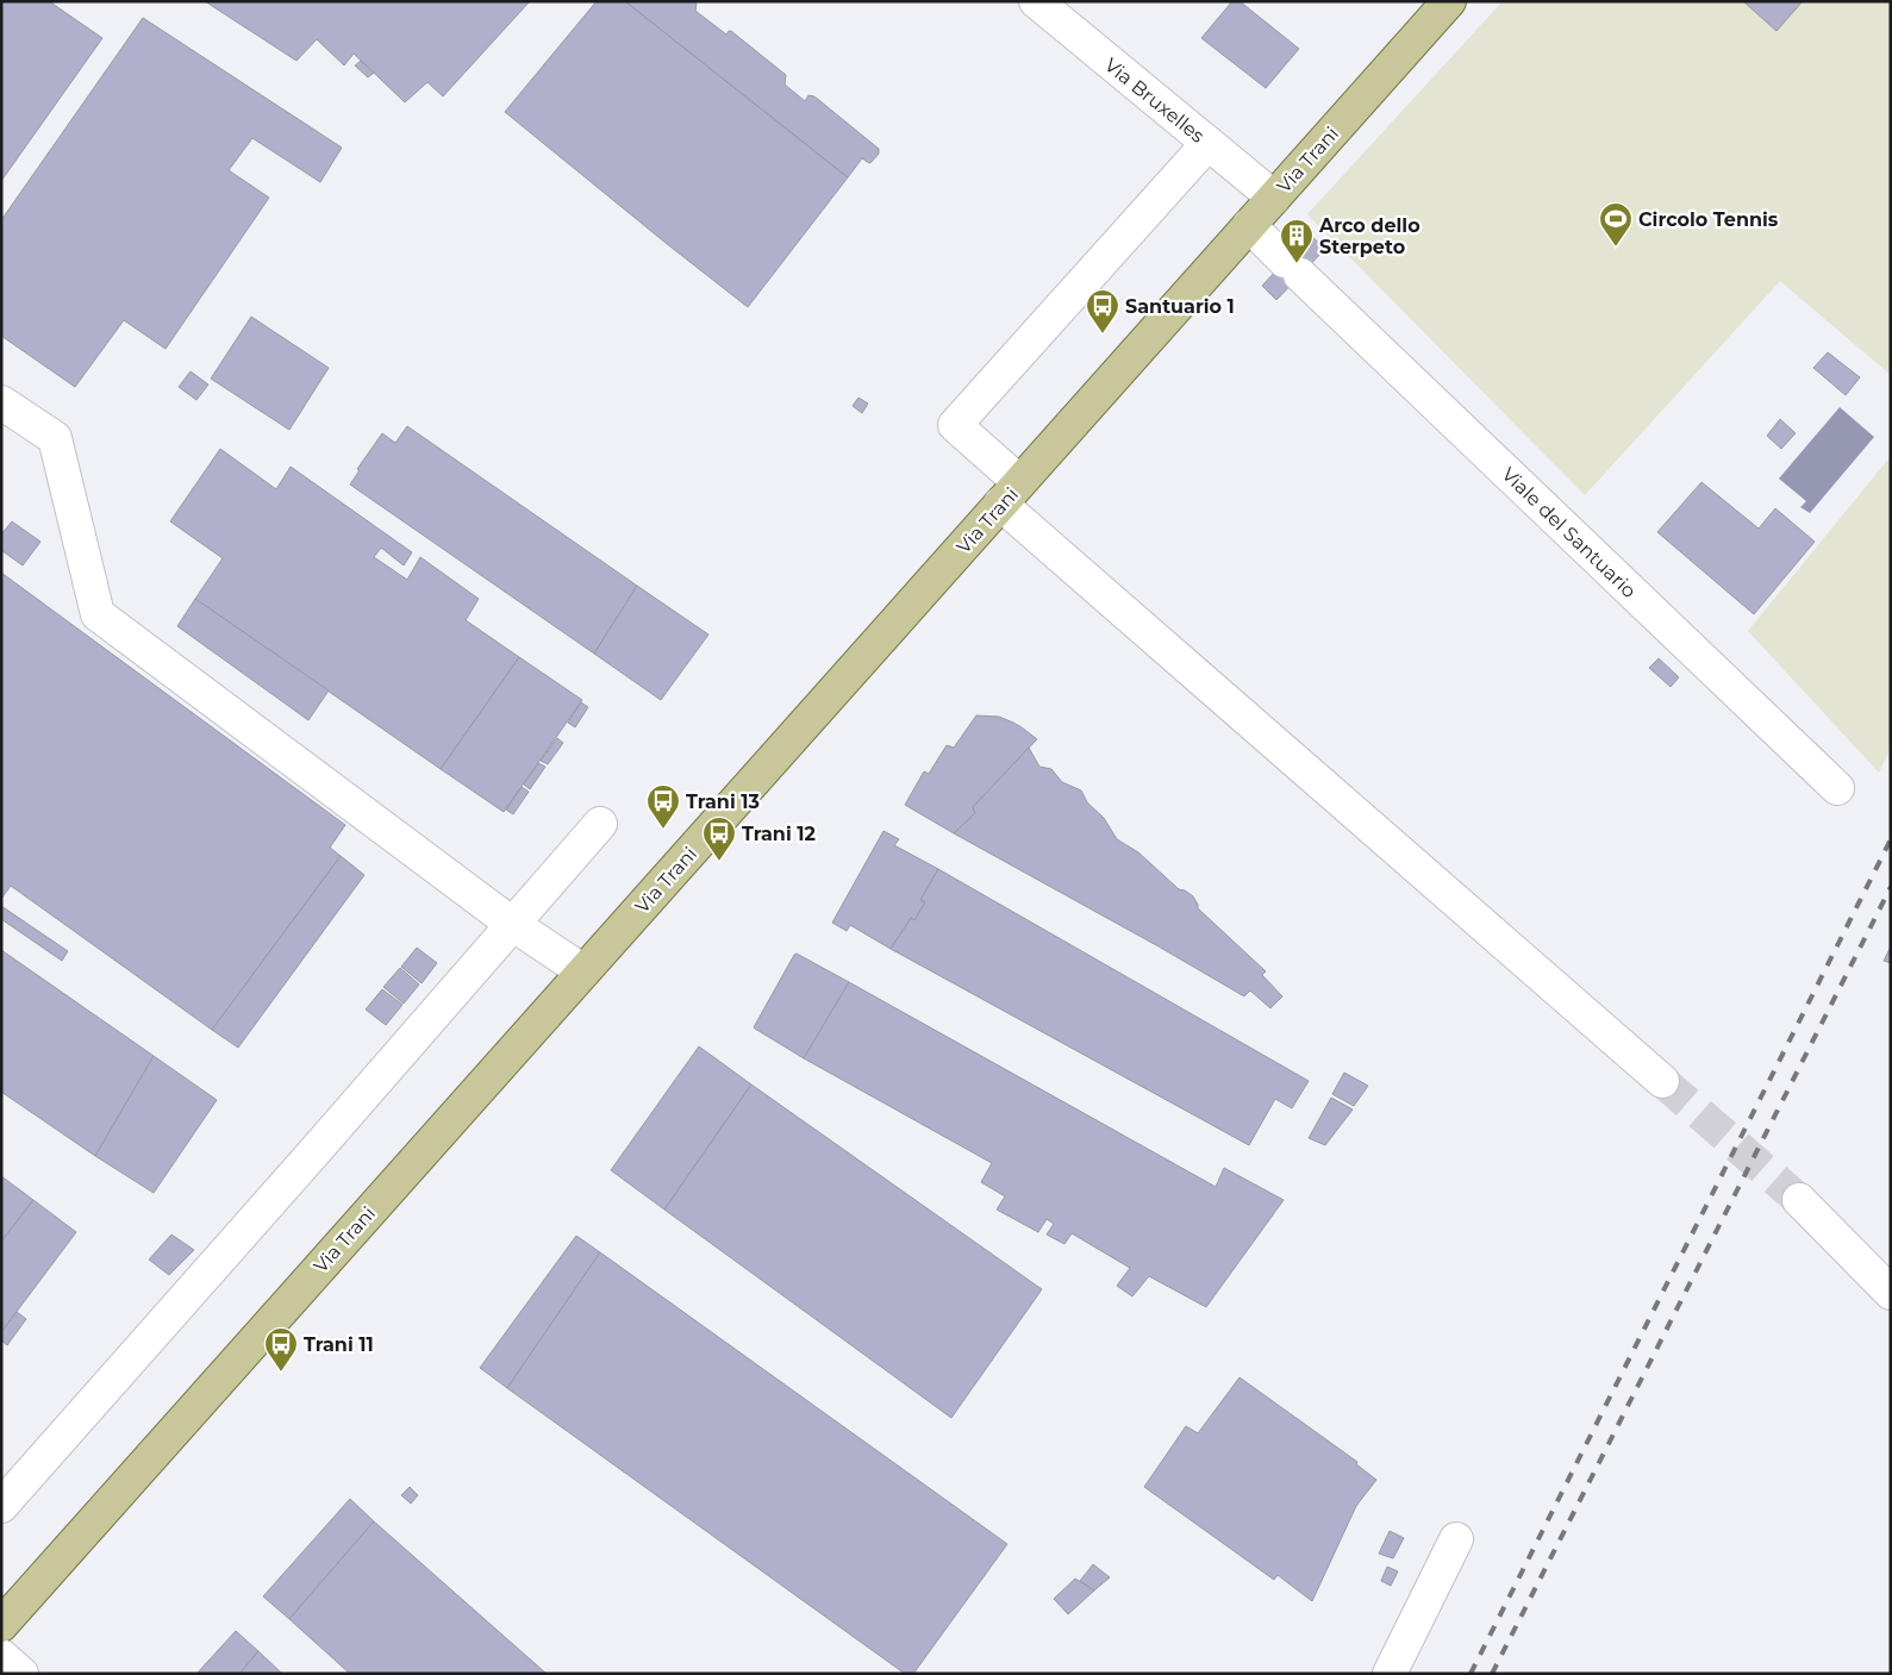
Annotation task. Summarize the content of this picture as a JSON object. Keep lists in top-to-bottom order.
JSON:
{
  "streets": {
    "main road": ["Via Trani"],
    "street": ["Via Bruxelles", "Viale del Santuario"]
  },
  "crossings": [
    ["Via Bruxelles", "Via Trani"],
    ["Via Trani", "Viale del Santuario"]
  ],
  "places": {
    "sports": ["Circolo Tennis"],
    "building": ["Arco dello Sterpeto"],
    "bus stop": [
      "Santuario 1",
      "Trani 13",
      "Trani 12",
      "Trani 11"
    ]
  }
}
